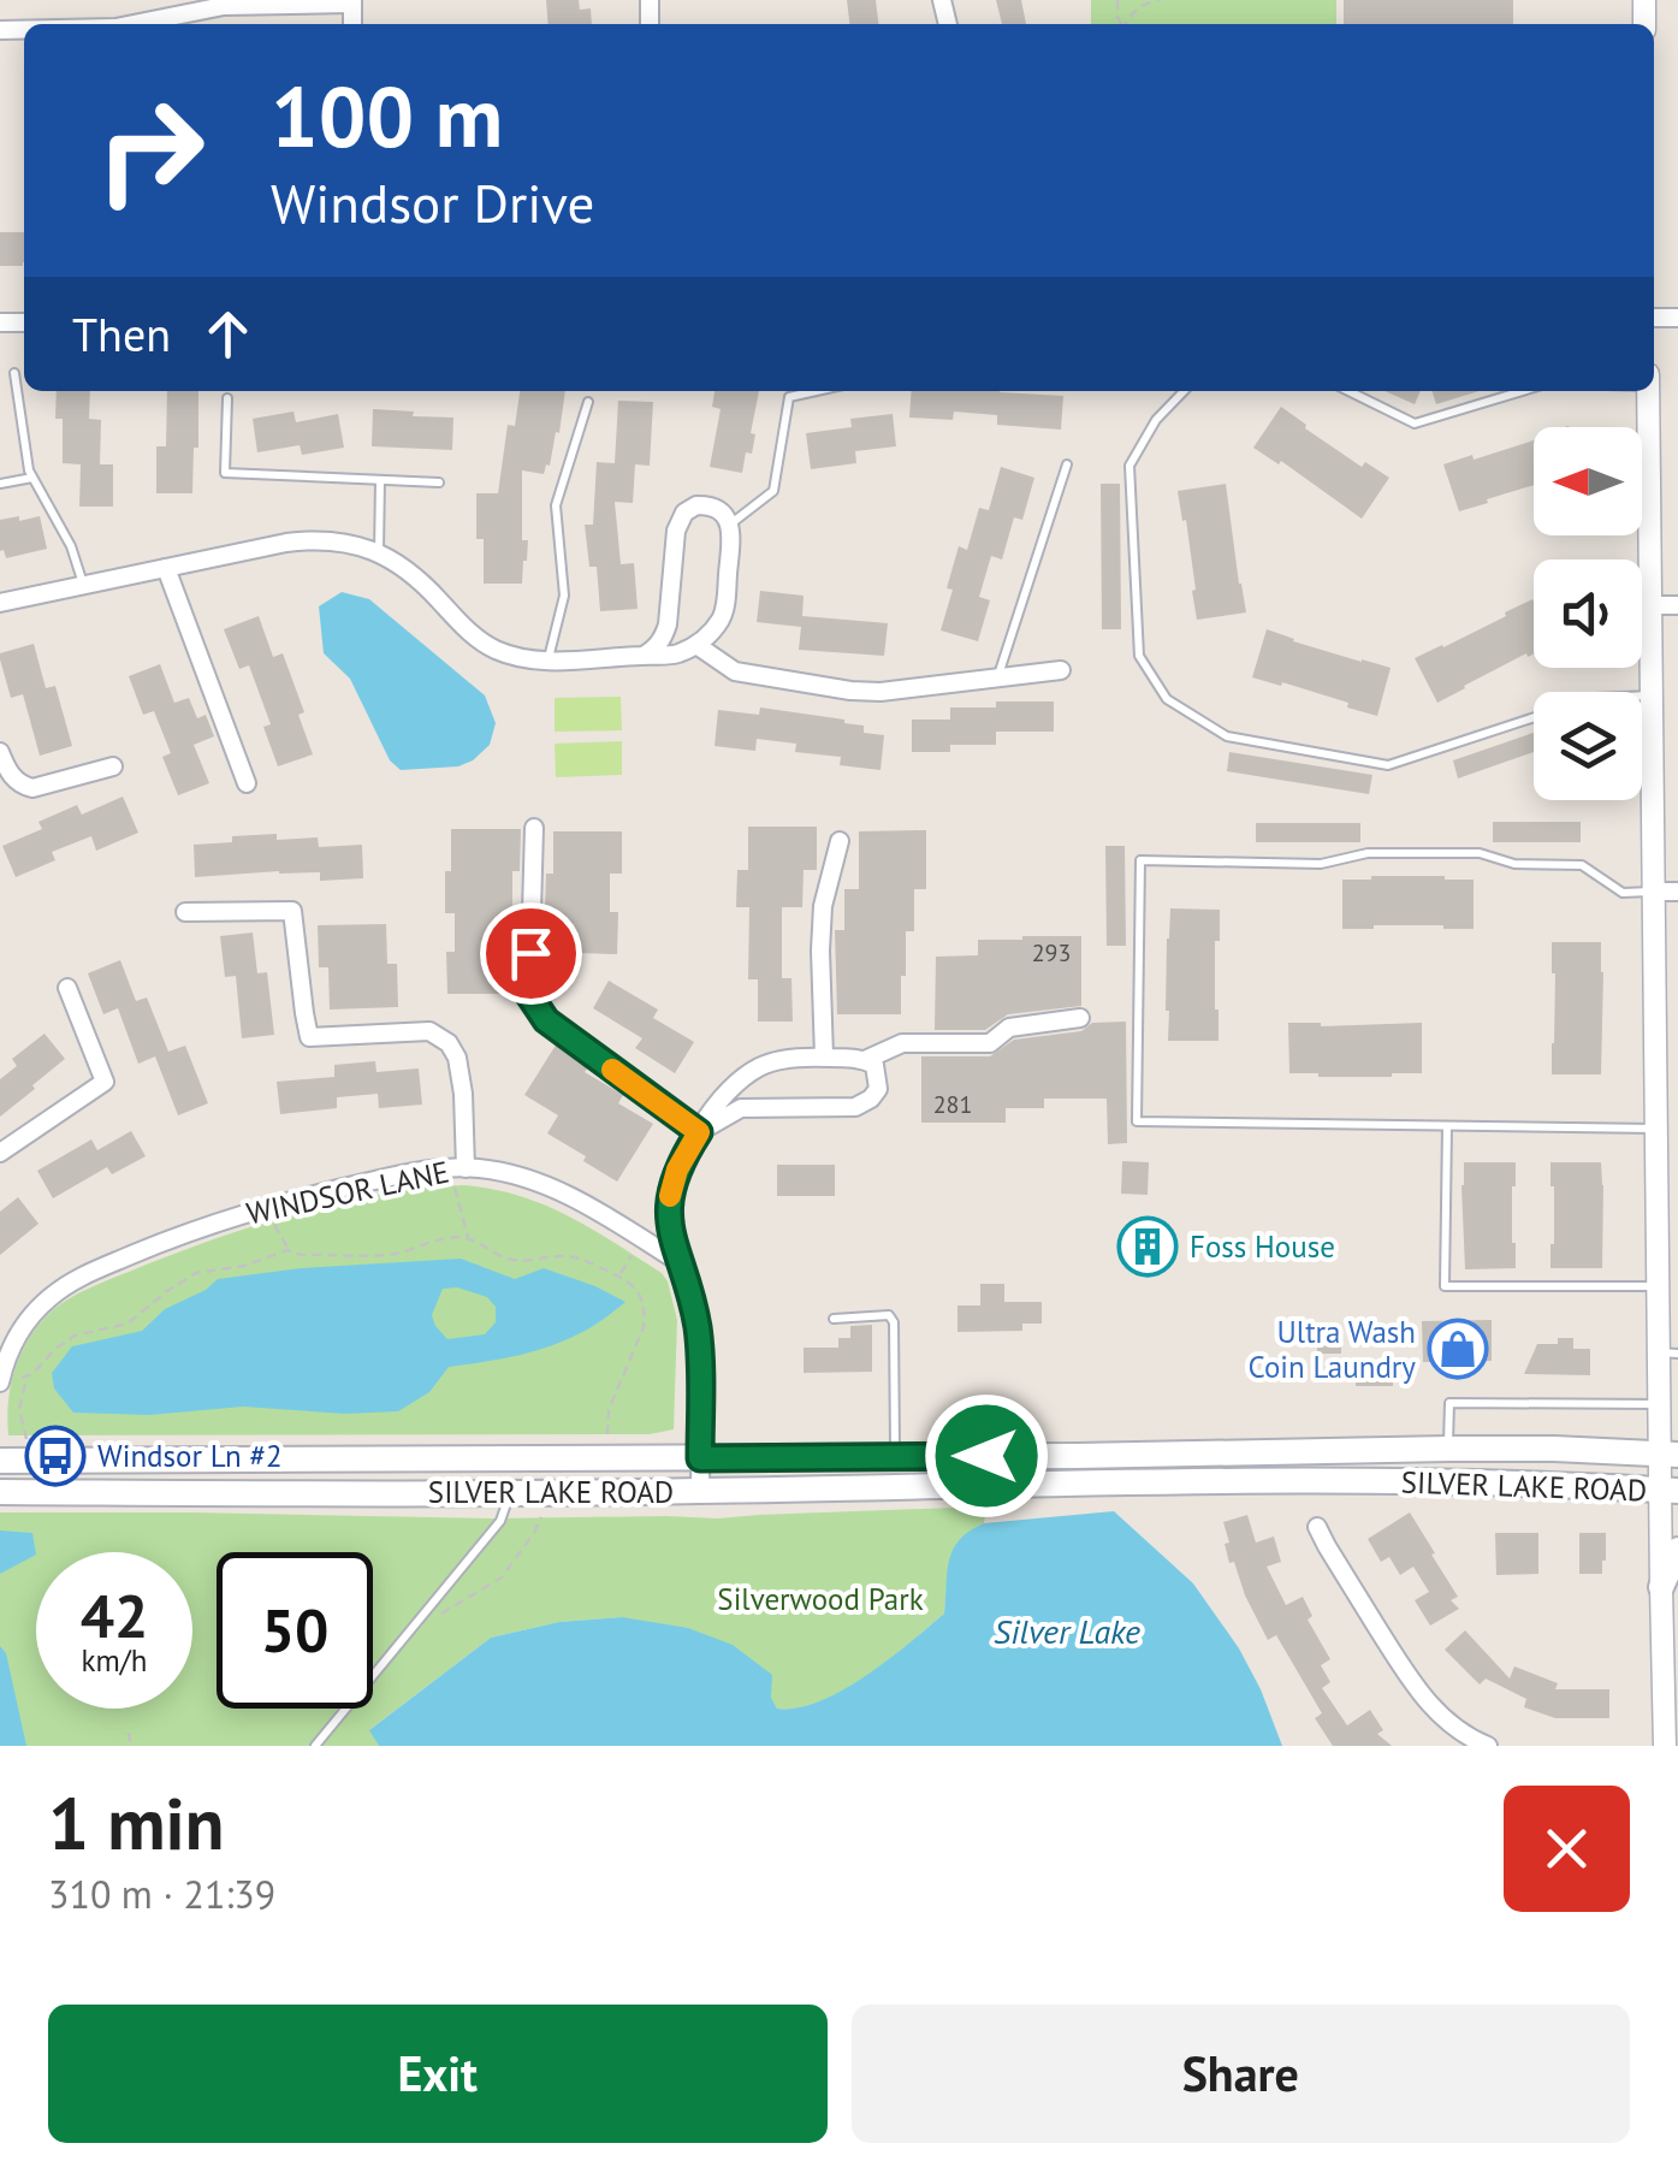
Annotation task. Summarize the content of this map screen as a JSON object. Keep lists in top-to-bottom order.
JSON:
{
  "streets": {
    "main road": ["SILVER LAKE ROAD"],
    "street": ["WINDSOR LANE"]
  },
  "water": ["Silver Lake"],
  "parks": ["Silverwood Park"],
  "places": {
    "building": ["Foss House"],
    "shop": ["Ultra Wash Coin Laundry"],
    "bus stop": ["Windsor Ln #2"]
  },
  "house_numbers": ["293", "281"],
  "north": "left",
  "page": {
    "turn": ["100 m", "Windsor Drive"],
    "then": "Then",
    "speed": "42 km/h",
    "limit": "50",
    "heading": ["1 min", "310 m · 21:39"],
    "buttons": ["Exit", "Share"]
  }
}
